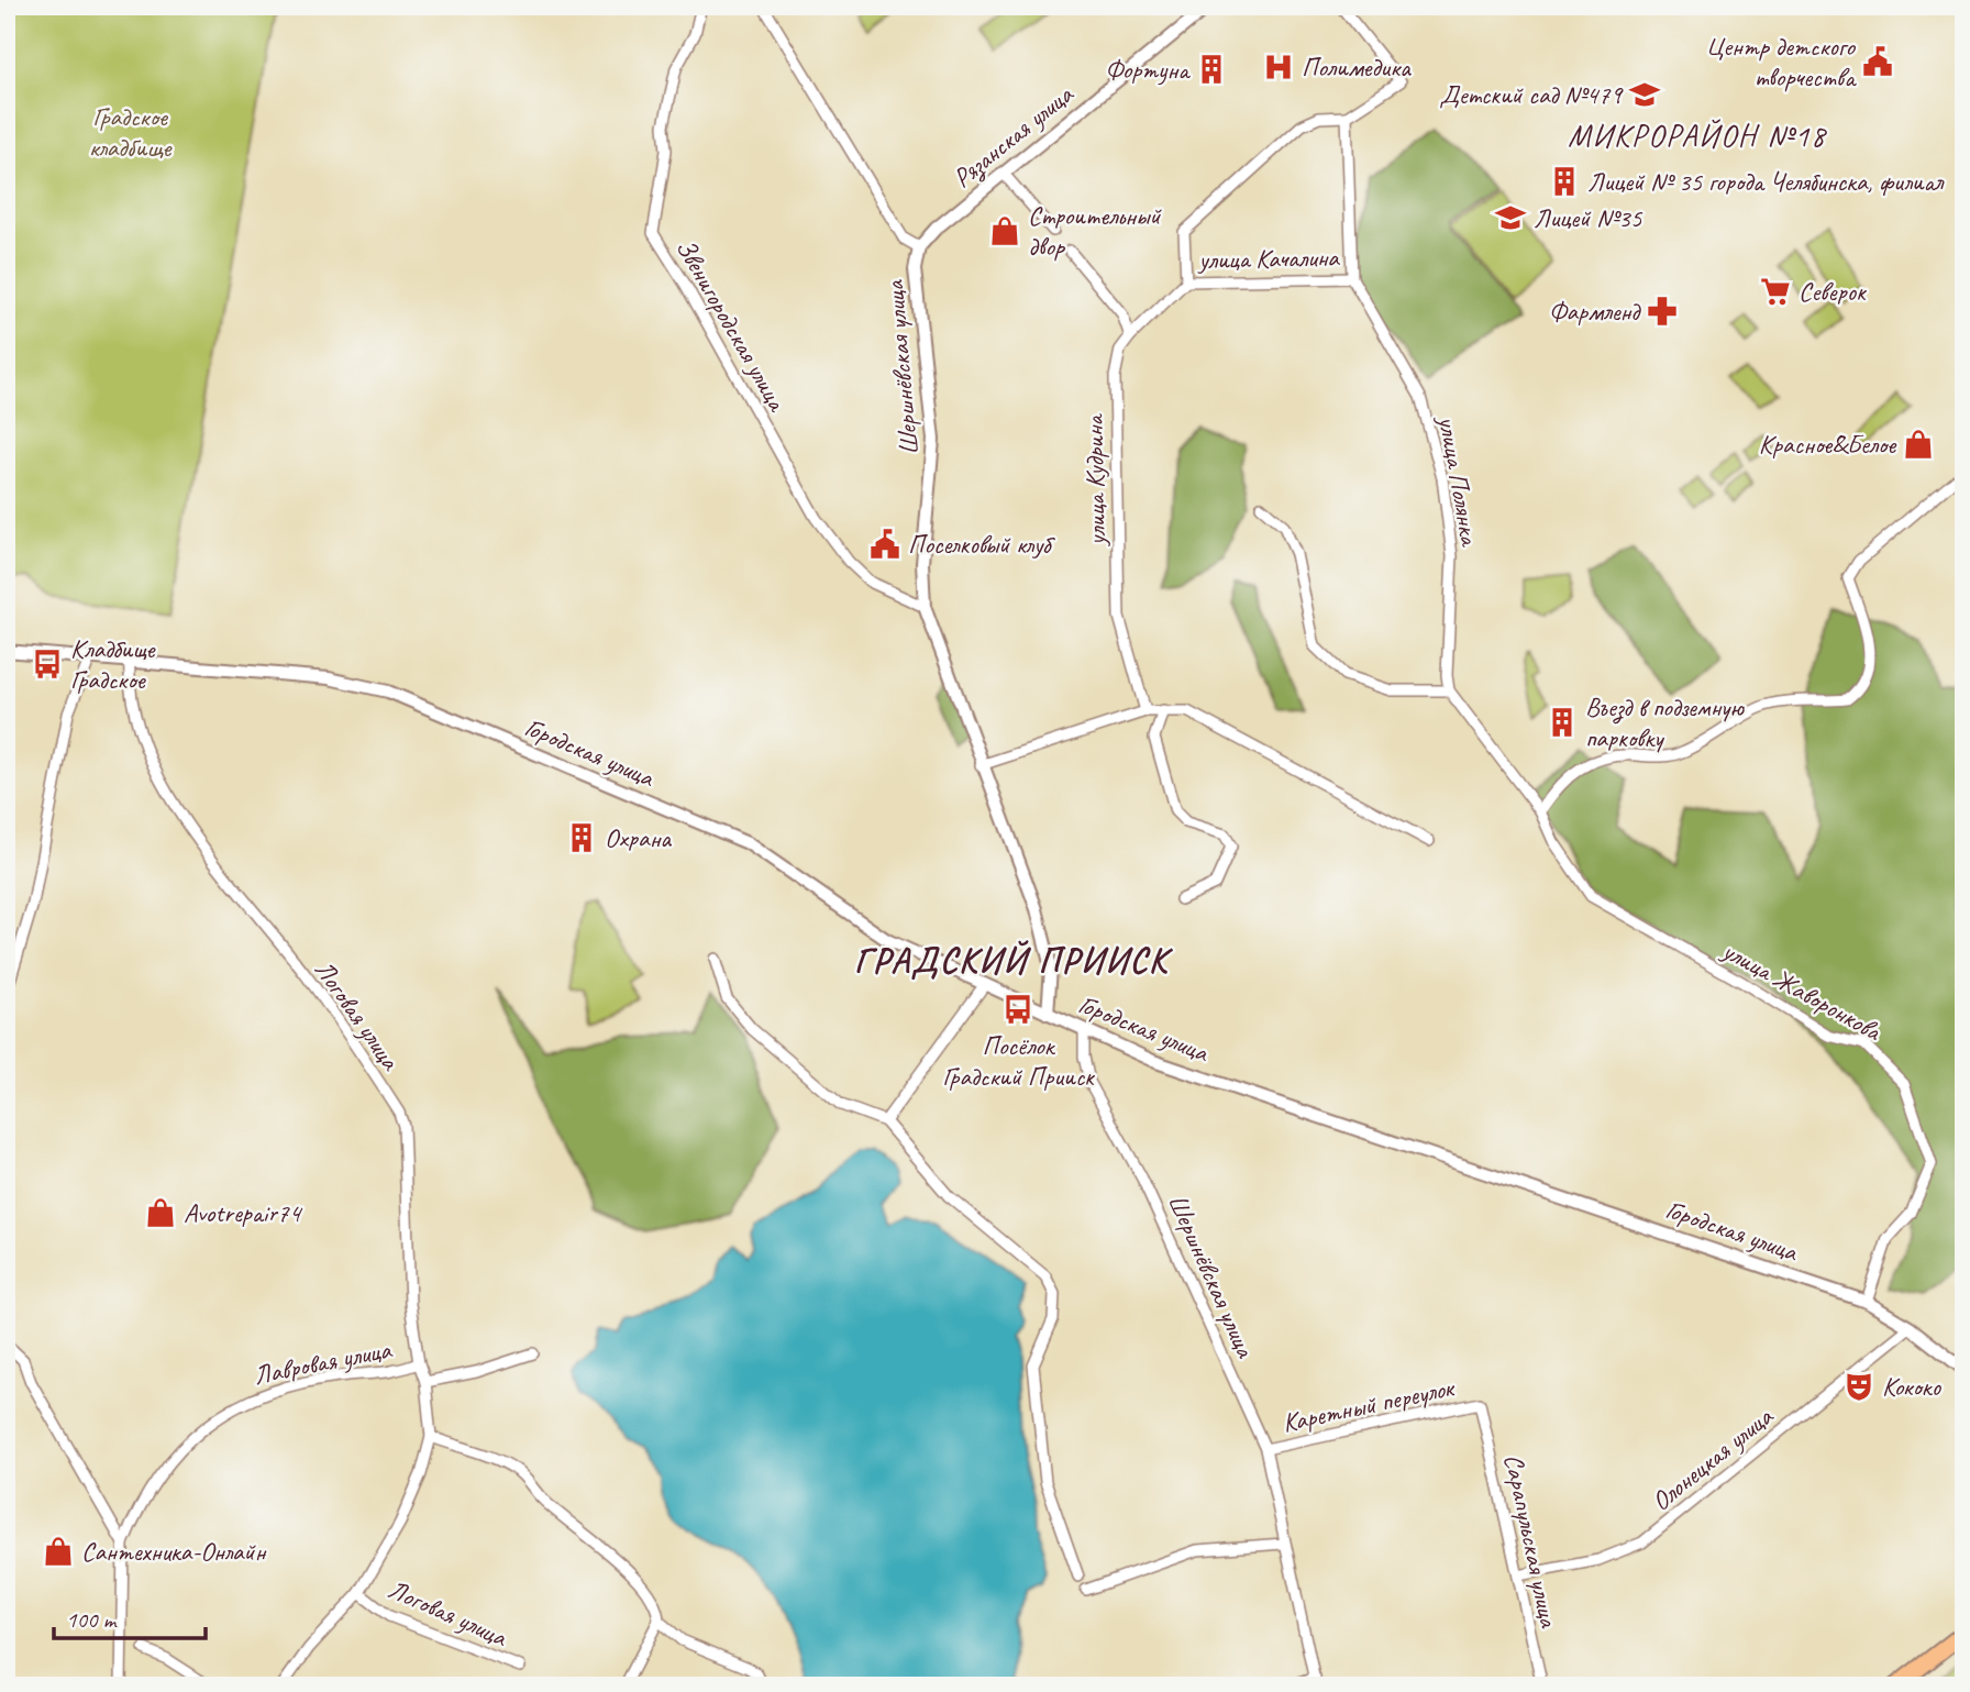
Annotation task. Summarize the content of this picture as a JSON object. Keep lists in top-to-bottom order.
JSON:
{
  "streets": {
    "street": [
      "Рязанская улица",
      "улица Качалина",
      "Звенигородская улица",
      "Шершнёвская улица",
      "улица Кудрина",
      "улица Полянка",
      "Городская улица",
      "улица Жаворонкова",
      "Логовая улица",
      "Лавровая улица",
      "Каретный переулок",
      "Олонецкая улица",
      "Сарапульская улица"
    ]
  },
  "crossings": [
    ["Рязанская улица", "Шершнёвская улица"],
    ["улица Качалина", "улица Полянка"],
    ["Звенигородская улица", "Шершнёвская улица"],
    ["Шершнёвская улица", "Городская улица"],
    ["Шершнёвская улица", "Каретный переулок"],
    ["Городская улица", "улица Жаворонкова"],
    ["Городская улица", "Логовая улица"],
    ["Городская улица", "Олонецкая улица"],
    ["Логовая улица", "Лавровая улица"],
    ["Каретный переулок", "Сарапульская улица"],
    ["Олонецкая улица", "Сарапульская улица"]
  ],
  "districts": ["МИКРОРАЙОН №18", "ГРАДСКИЙ ПРИИСК"],
  "parks": ["Градское кладбище"],
  "places": {
    "public building": ["Центр детского творчества", "Поселковый клуб"],
    "hospital": ["Полимедика"],
    "building": [
      "Фортуна",
      "Лицей № 35 города Челябинска, филиал",
      "Въезд в подземную парковку",
      "Охрана"
    ],
    "school or university": ["Детский сад №479", "Лицей №35"],
    "shop": [
      "Строительный двор",
      "Красное&Белое",
      "Avotrepair74",
      "Сантехника-Онлайн"
    ],
    "supermarket": ["Северок"],
    "pharmacy": ["Фармленд"],
    "bus stop": ["Кладбище Градское", "Посёлок Градский Прииск"],
    "theatre": ["Кококо"]
  },
  "scale_bar": "100 m"
}
